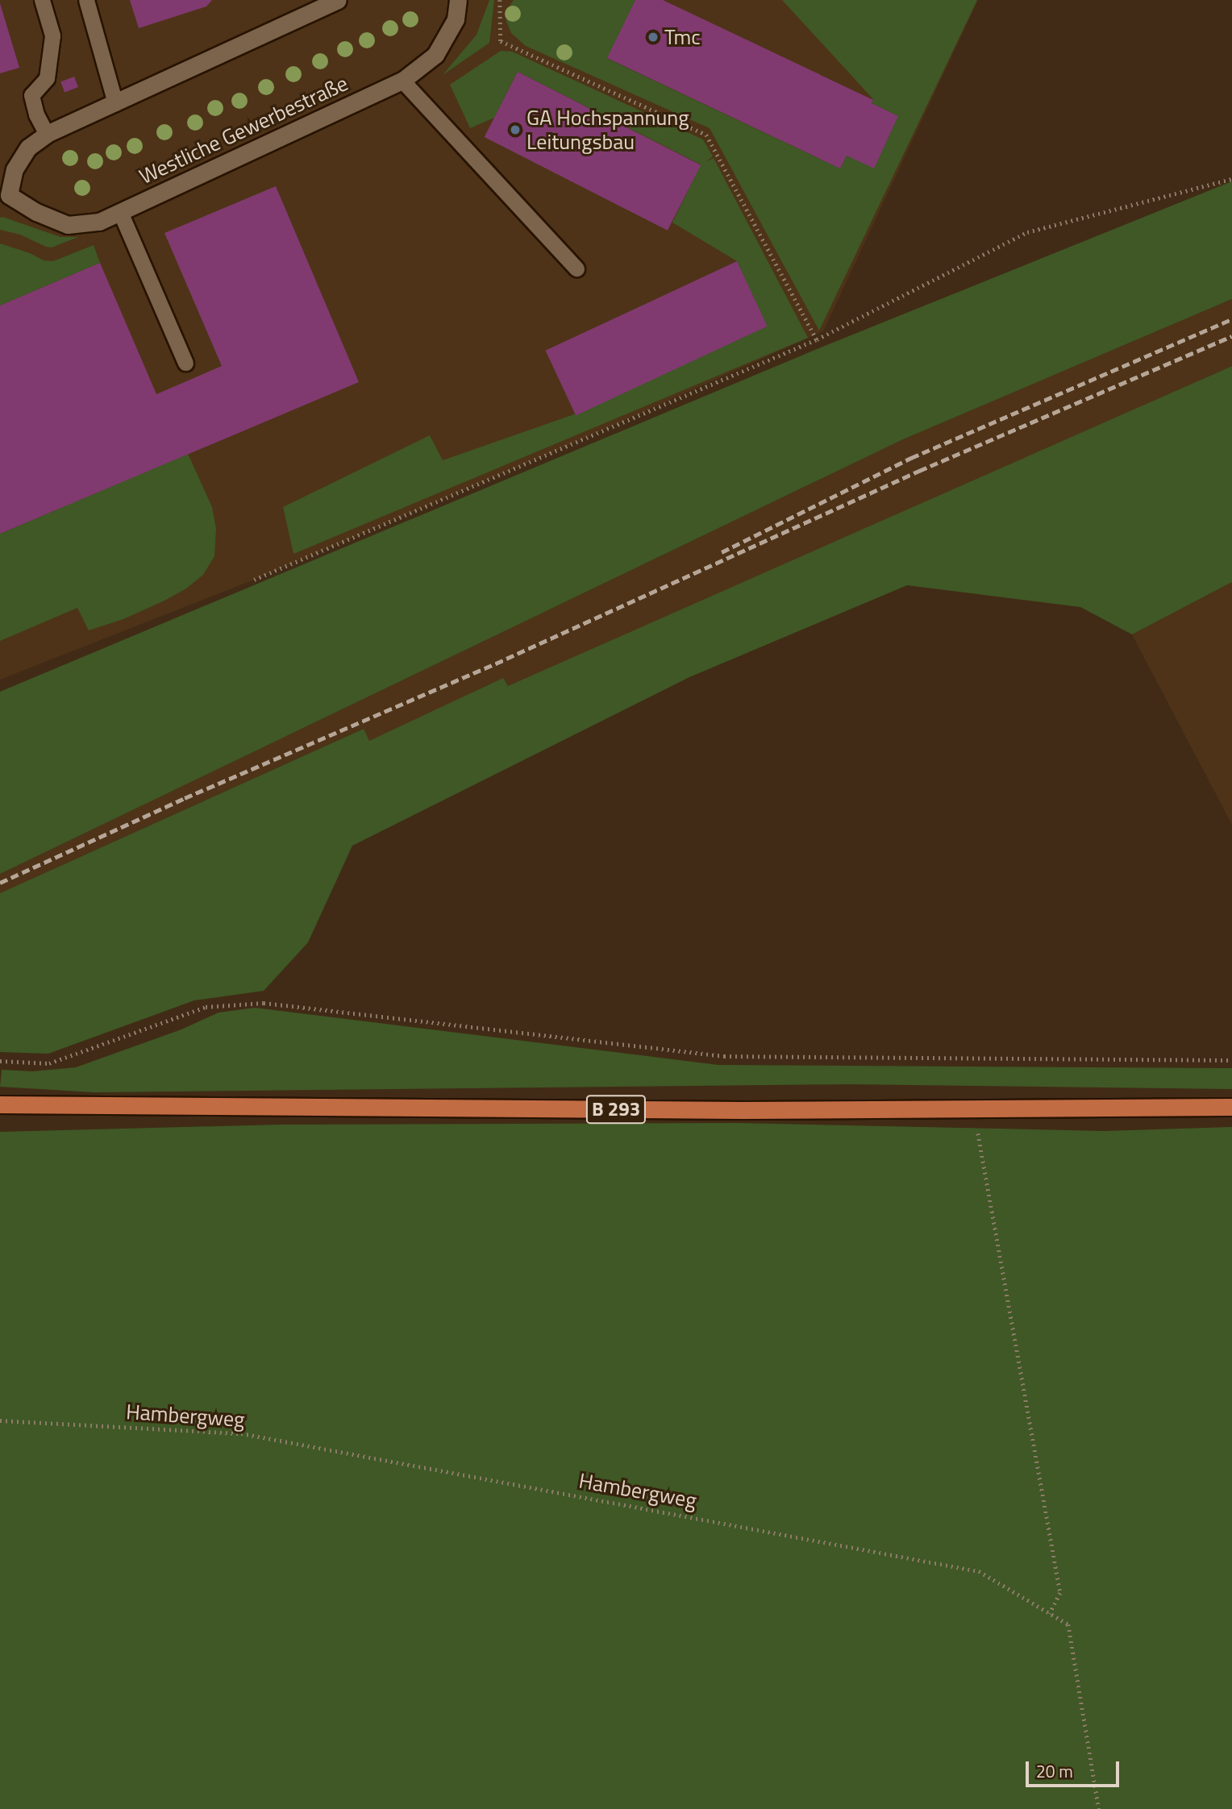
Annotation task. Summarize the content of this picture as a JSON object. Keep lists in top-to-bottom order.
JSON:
{
  "streets": {
    "main road": ["B 293"],
    "street": ["Westliche Gewerbestraße"],
    "path": ["Hambergweg"]
  },
  "places": ["Tmc", "GA Hochspannung Leitungsbau"],
  "scale_bar": "20 m"
}
